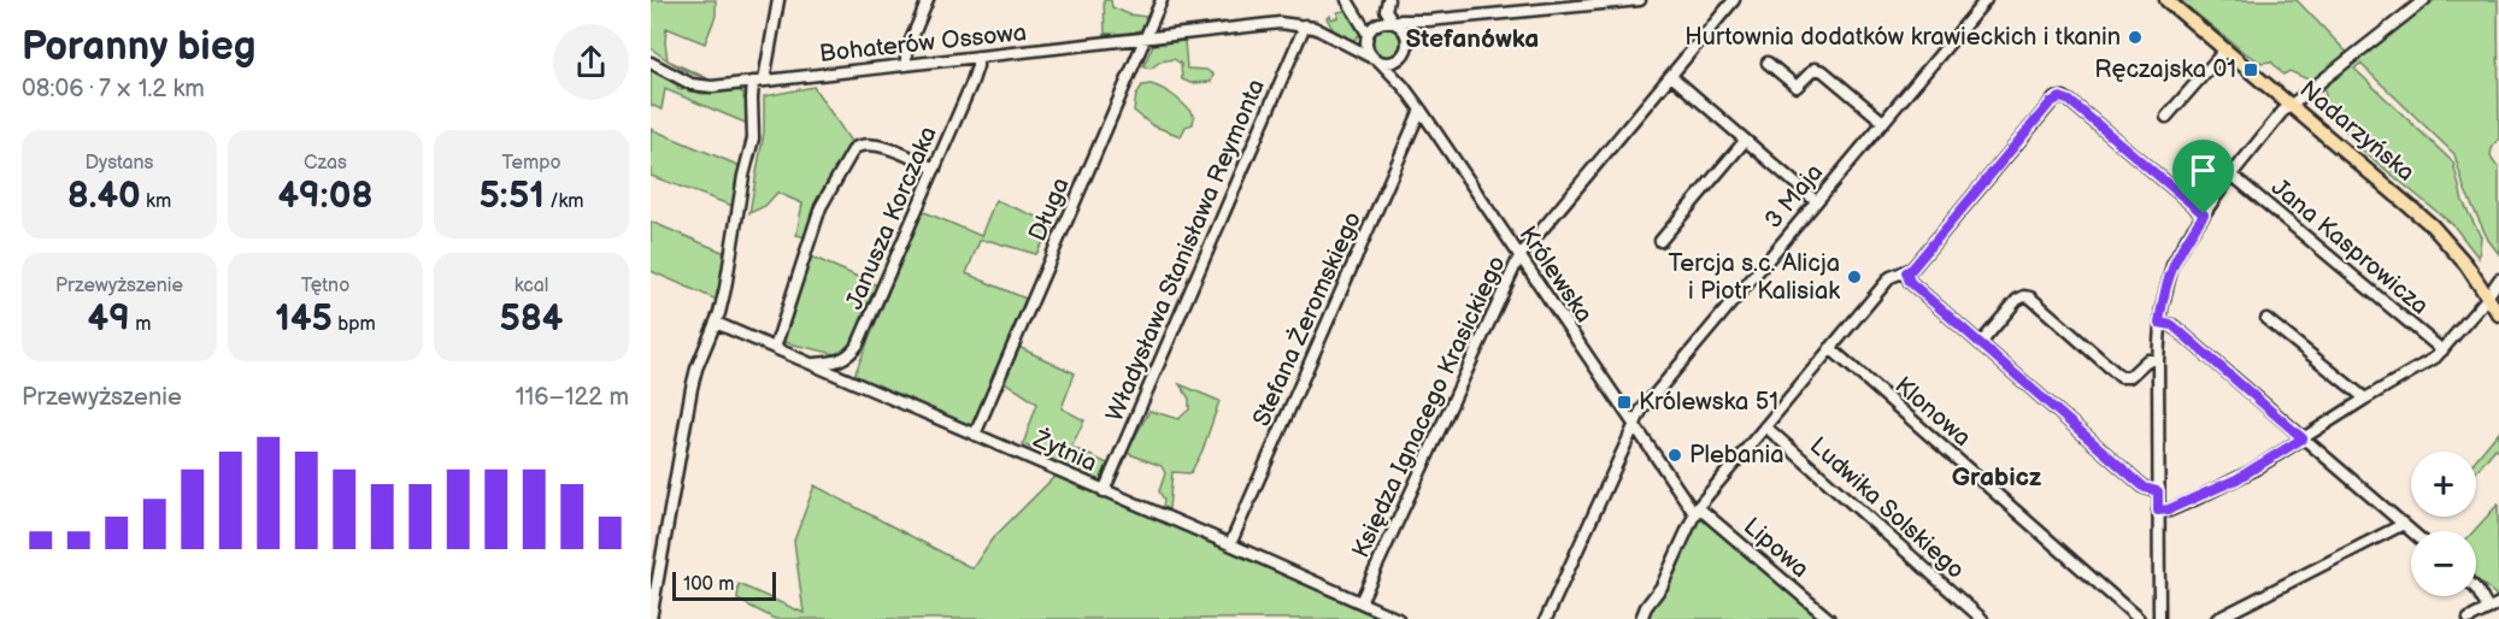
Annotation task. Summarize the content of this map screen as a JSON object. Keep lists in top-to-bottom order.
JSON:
{
  "streets": {
    "main road": ["Nadarzyńska"],
    "street": [
      "Bohaterów Ossowa",
      "3 Maja",
      "Długa",
      "Janusza Korczaka",
      "Jana Kasprowicza",
      "Władysława Stanisława Reymonta",
      "Królewska",
      "Stefana Żeromskiego",
      "Księdza Ignacego Krasickiego",
      "Klonowa",
      "Żytnia",
      "Ludwika Solskiego",
      "Lipowa"
    ]
  },
  "crossings": [
    ["Bohaterów Ossowa", "Długa"],
    ["Bohaterów Ossowa", "Janusza Korczaka"],
    ["Bohaterów Ossowa", "Władysława Stanisława Reymonta"],
    ["Bohaterów Ossowa", "Królewska"],
    ["3 Maja", "Królewska"],
    ["Długa", "Żytnia"],
    ["Janusza Korczaka", "Żytnia"],
    ["Władysława Stanisława Reymonta", "Żytnia"],
    ["Królewska", "Stefana Żeromskiego"],
    ["Królewska", "Księdza Ignacego Krasickiego"],
    ["Królewska", "Lipowa"],
    ["Stefana Żeromskiego", "Żytnia"],
    ["Księdza Ignacego Krasickiego", "Żytnia"]
  ],
  "districts": ["Stefanówka", "Grabicz"],
  "places": {
    "other": ["Hurtownia dodatków krawieckich i tkanin", "Tercja s.c. Alicja i Piotr Kalisiak", "Plebania"],
    "transit": ["Ręczajska 01", "Królewska 51"]
  },
  "scale_bar": "100 m",
  "page": {
    "heading": ["Poranny bieg", "08:06 · 7 × 1.2 km"],
    "stats": [
      ["Dystans", "8.40 km"],
      ["Czas", "49:08"],
      ["Tempo", "5:51 /km"],
      ["Przewyższenie", "49 m"],
      ["Tętno", "145 bpm"],
      ["kcal", "584"]
    ],
    "chart": ["Przewyższenie", "116–122 m"],
    "map_buttons": ["+", "−"],
    "scale": "100 m"
  }
}
